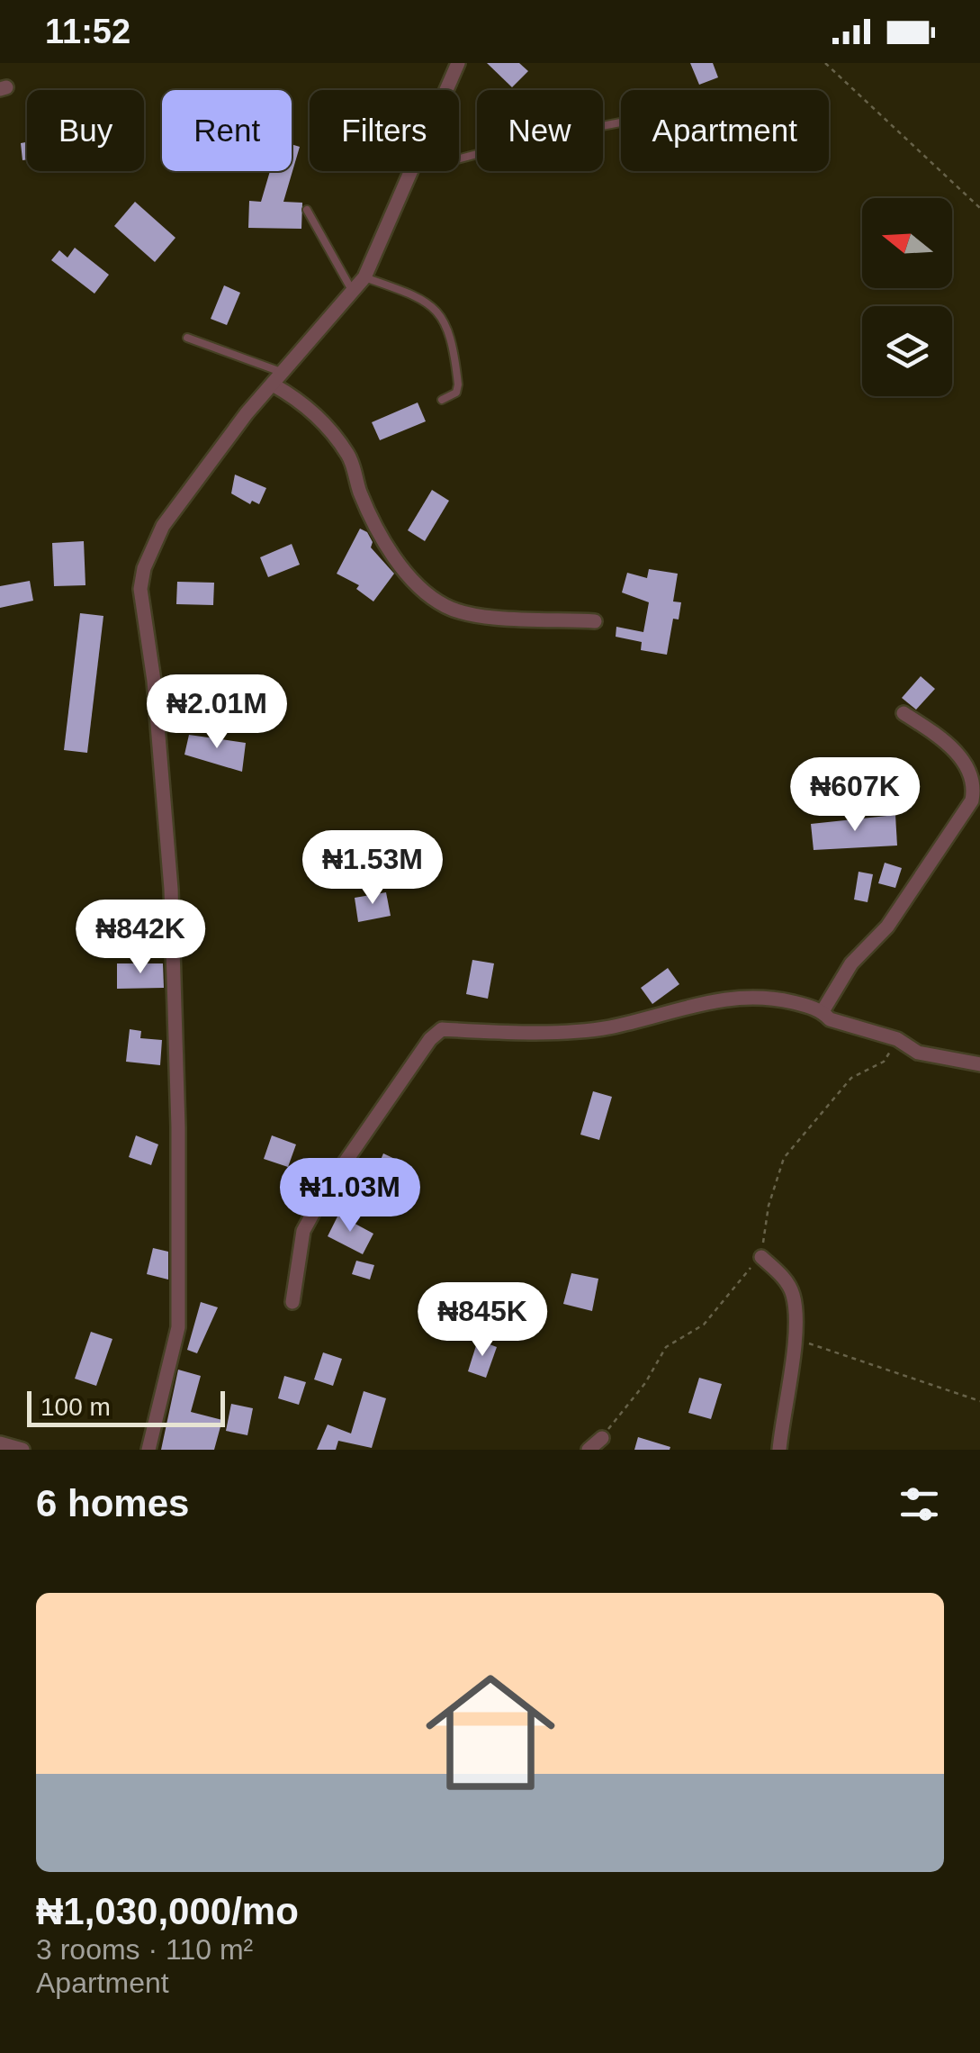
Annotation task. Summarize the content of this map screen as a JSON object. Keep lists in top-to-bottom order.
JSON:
{
  "scale_bar": "100 m",
  "north": "left",
  "page": {
    "status": "11:52",
    "chip": [
      "Buy",
      "Rent",
      "Filters",
      "New",
      "Apartment"
    ],
    "price": [
      "₦2.01M",
      "₦607K",
      "₦1.53M",
      "₦842K",
      "₦1.03M",
      "₦845K"
    ],
    "scale": "100 m",
    "heading": "6 homes",
    "list": [
      {
        "name": "₦1,030,000/mo",
        "note": "3 rooms · 110 m² · Apartment"
      }
    ]
  }
}
